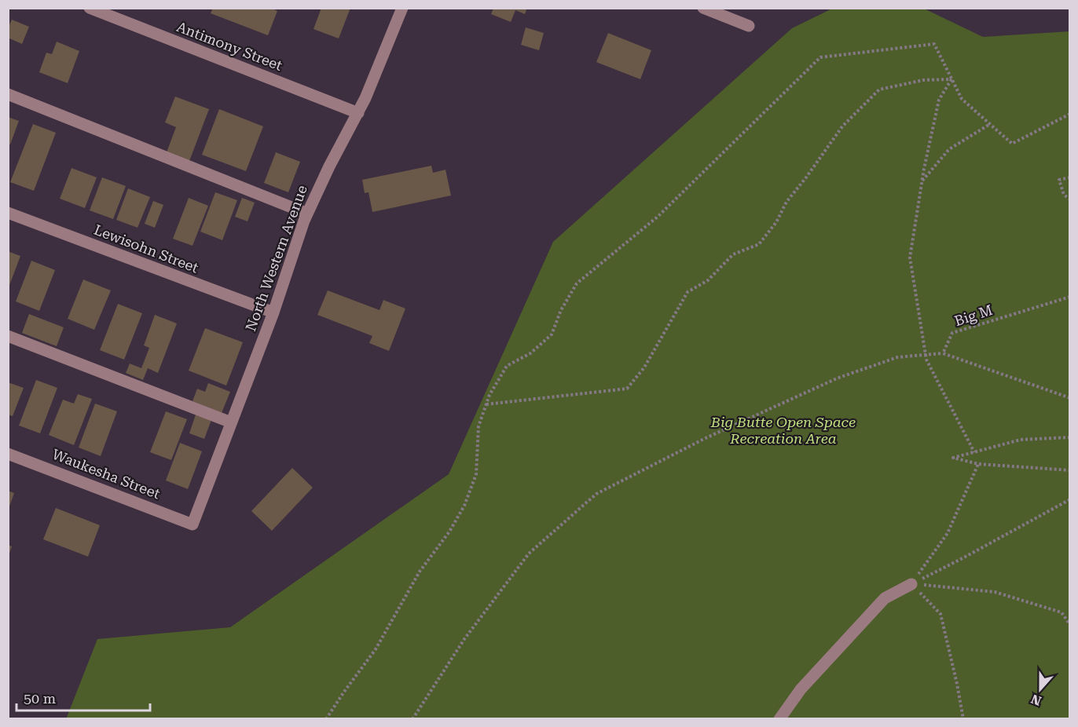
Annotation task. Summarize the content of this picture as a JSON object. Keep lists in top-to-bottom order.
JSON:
{
  "streets": {
    "street": [
      "Antimony Street",
      "Lewisohn Street",
      "North Western Avenue",
      "Waukesha Street"
    ],
    "path": ["Big M"]
  },
  "crossings": [
    ["Antimony Street", "North Western Avenue"],
    ["Lewisohn Street", "North Western Avenue"],
    ["North Western Avenue", "Waukesha Street"]
  ],
  "parks": ["Big Butte Open Space Recreation Area"],
  "scale_bar": "50 m",
  "north": "bottom"
}
